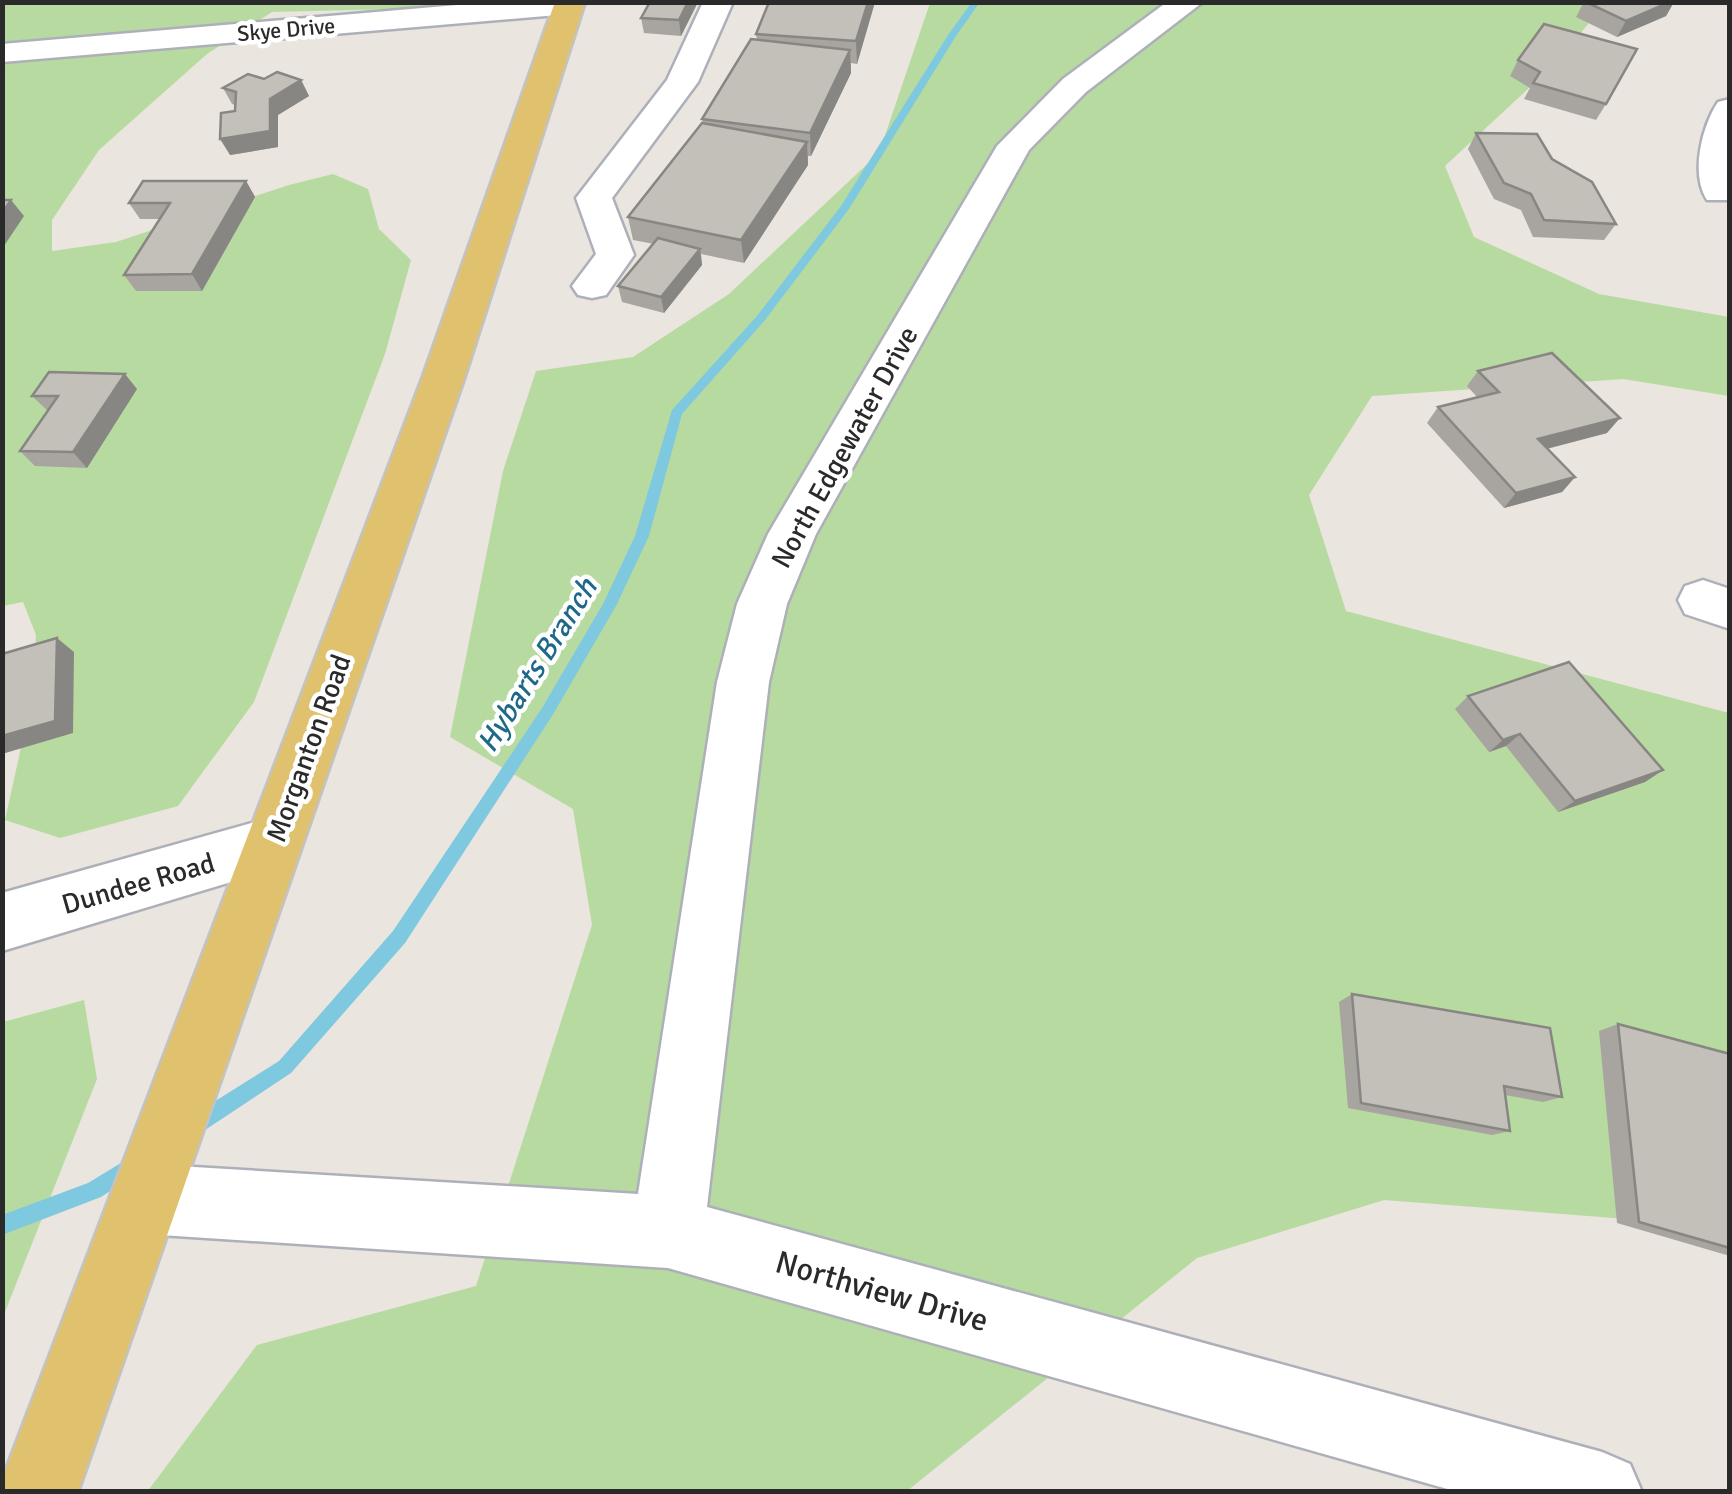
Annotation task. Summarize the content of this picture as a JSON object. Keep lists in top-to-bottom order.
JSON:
{
  "streets": {
    "main road": ["Morganton Road"],
    "street": [
      "Skye Drive",
      "North Edgewater Drive",
      "Dundee Road",
      "Northview Drive"
    ]
  },
  "crossings": [
    ["Skye Drive", "Morganton Road"],
    ["North Edgewater Drive", "Northview Drive"],
    ["Morganton Road", "Dundee Road"],
    ["Morganton Road", "Northview Drive"]
  ],
  "water": ["Hybarts Branch"]
}
